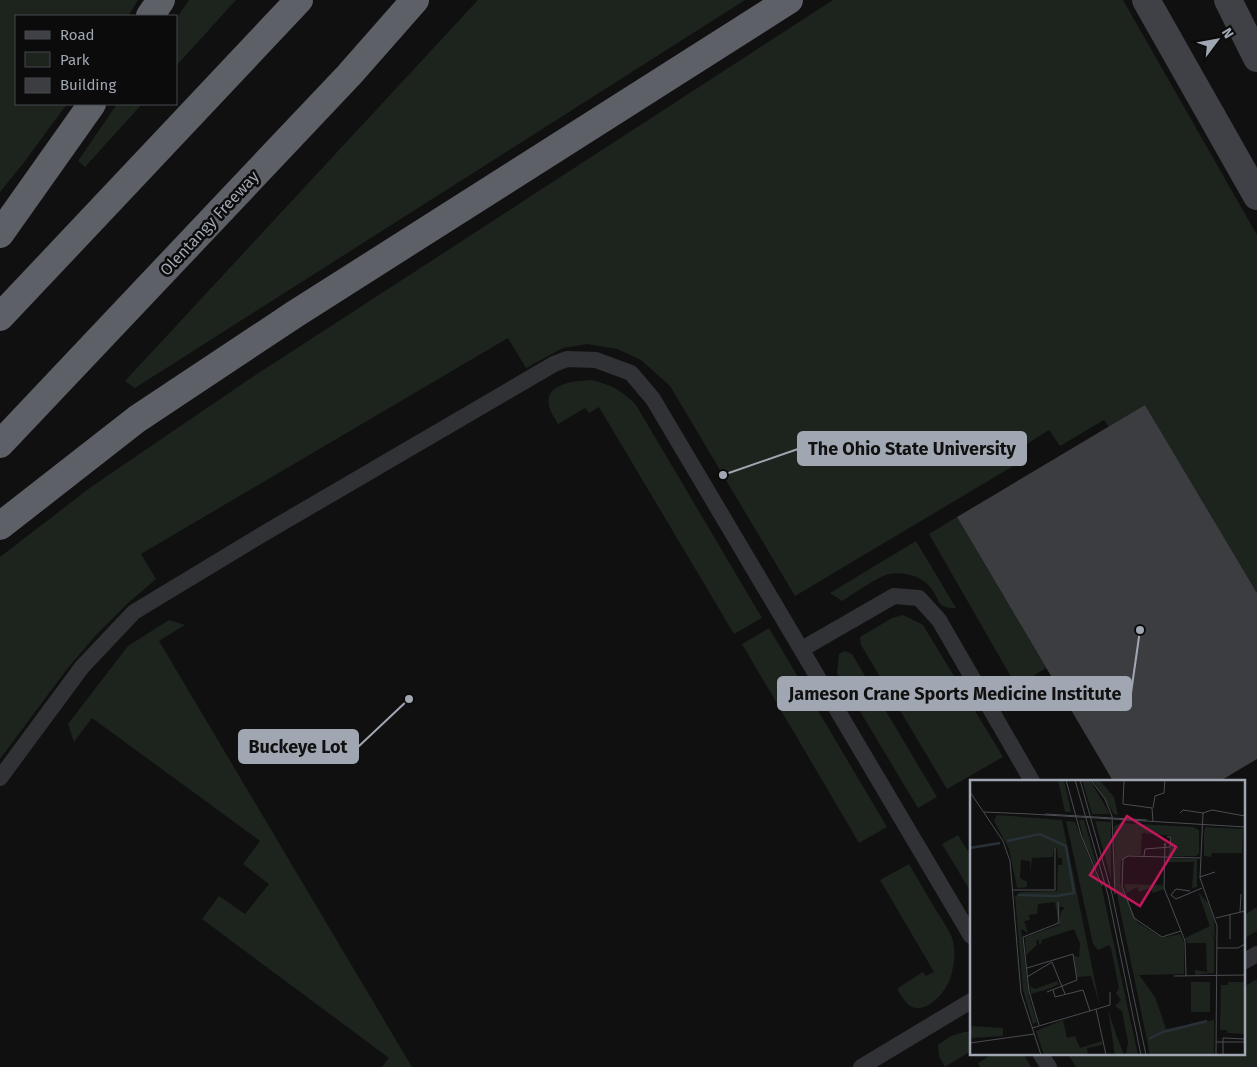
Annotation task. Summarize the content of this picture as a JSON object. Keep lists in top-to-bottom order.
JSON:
{
  "streets": {
    "highway": ["Olentangy Freeway"]
  },
  "places": ["The Ohio State University", "Jameson Crane Sports Medicine Institute", "Buckeye Lot"],
  "legend": ["Road", "Park", "Building"],
  "north": "top right"
}
